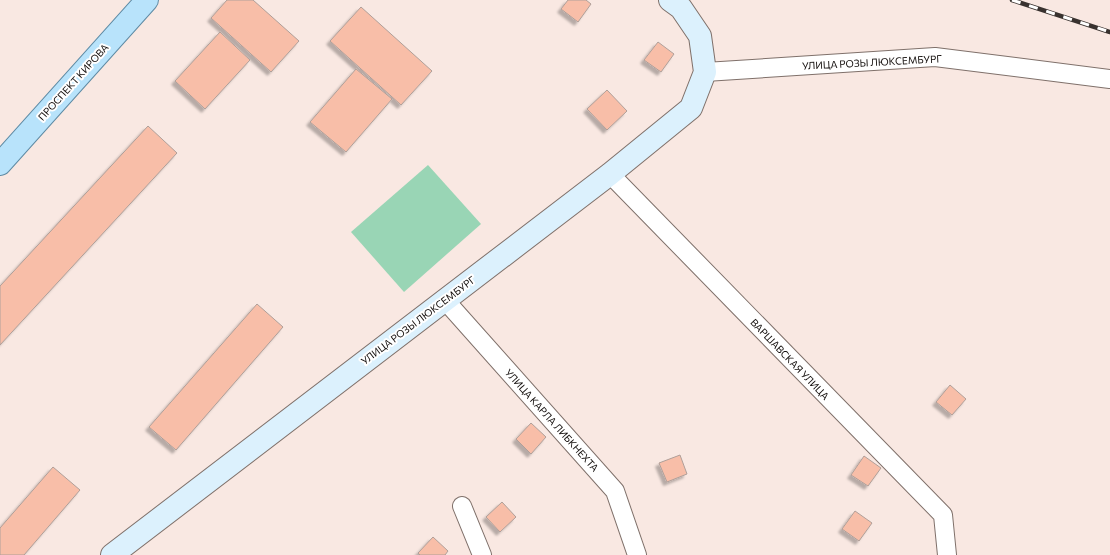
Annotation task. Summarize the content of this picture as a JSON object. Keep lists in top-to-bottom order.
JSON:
{
  "streets": {
    "main road": ["ПРОСПЕКТ КИРОВА"],
    "street": ["УЛИЦА РОЗЫ ЛЮКСЕМБУРГ", "ВАРШАВСКАЯ УЛИЦА", "УЛИЦА КАРЛА ЛИБКНЕХТА"]
  },
  "crossings": [
    ["УЛИЦА РОЗЫ ЛЮКСЕМБУРГ", "ВАРШАВСКАЯ УЛИЦА"],
    ["УЛИЦА РОЗЫ ЛЮКСЕМБУРГ", "УЛИЦА КАРЛА ЛИБКНЕХТА"]
  ]
}
